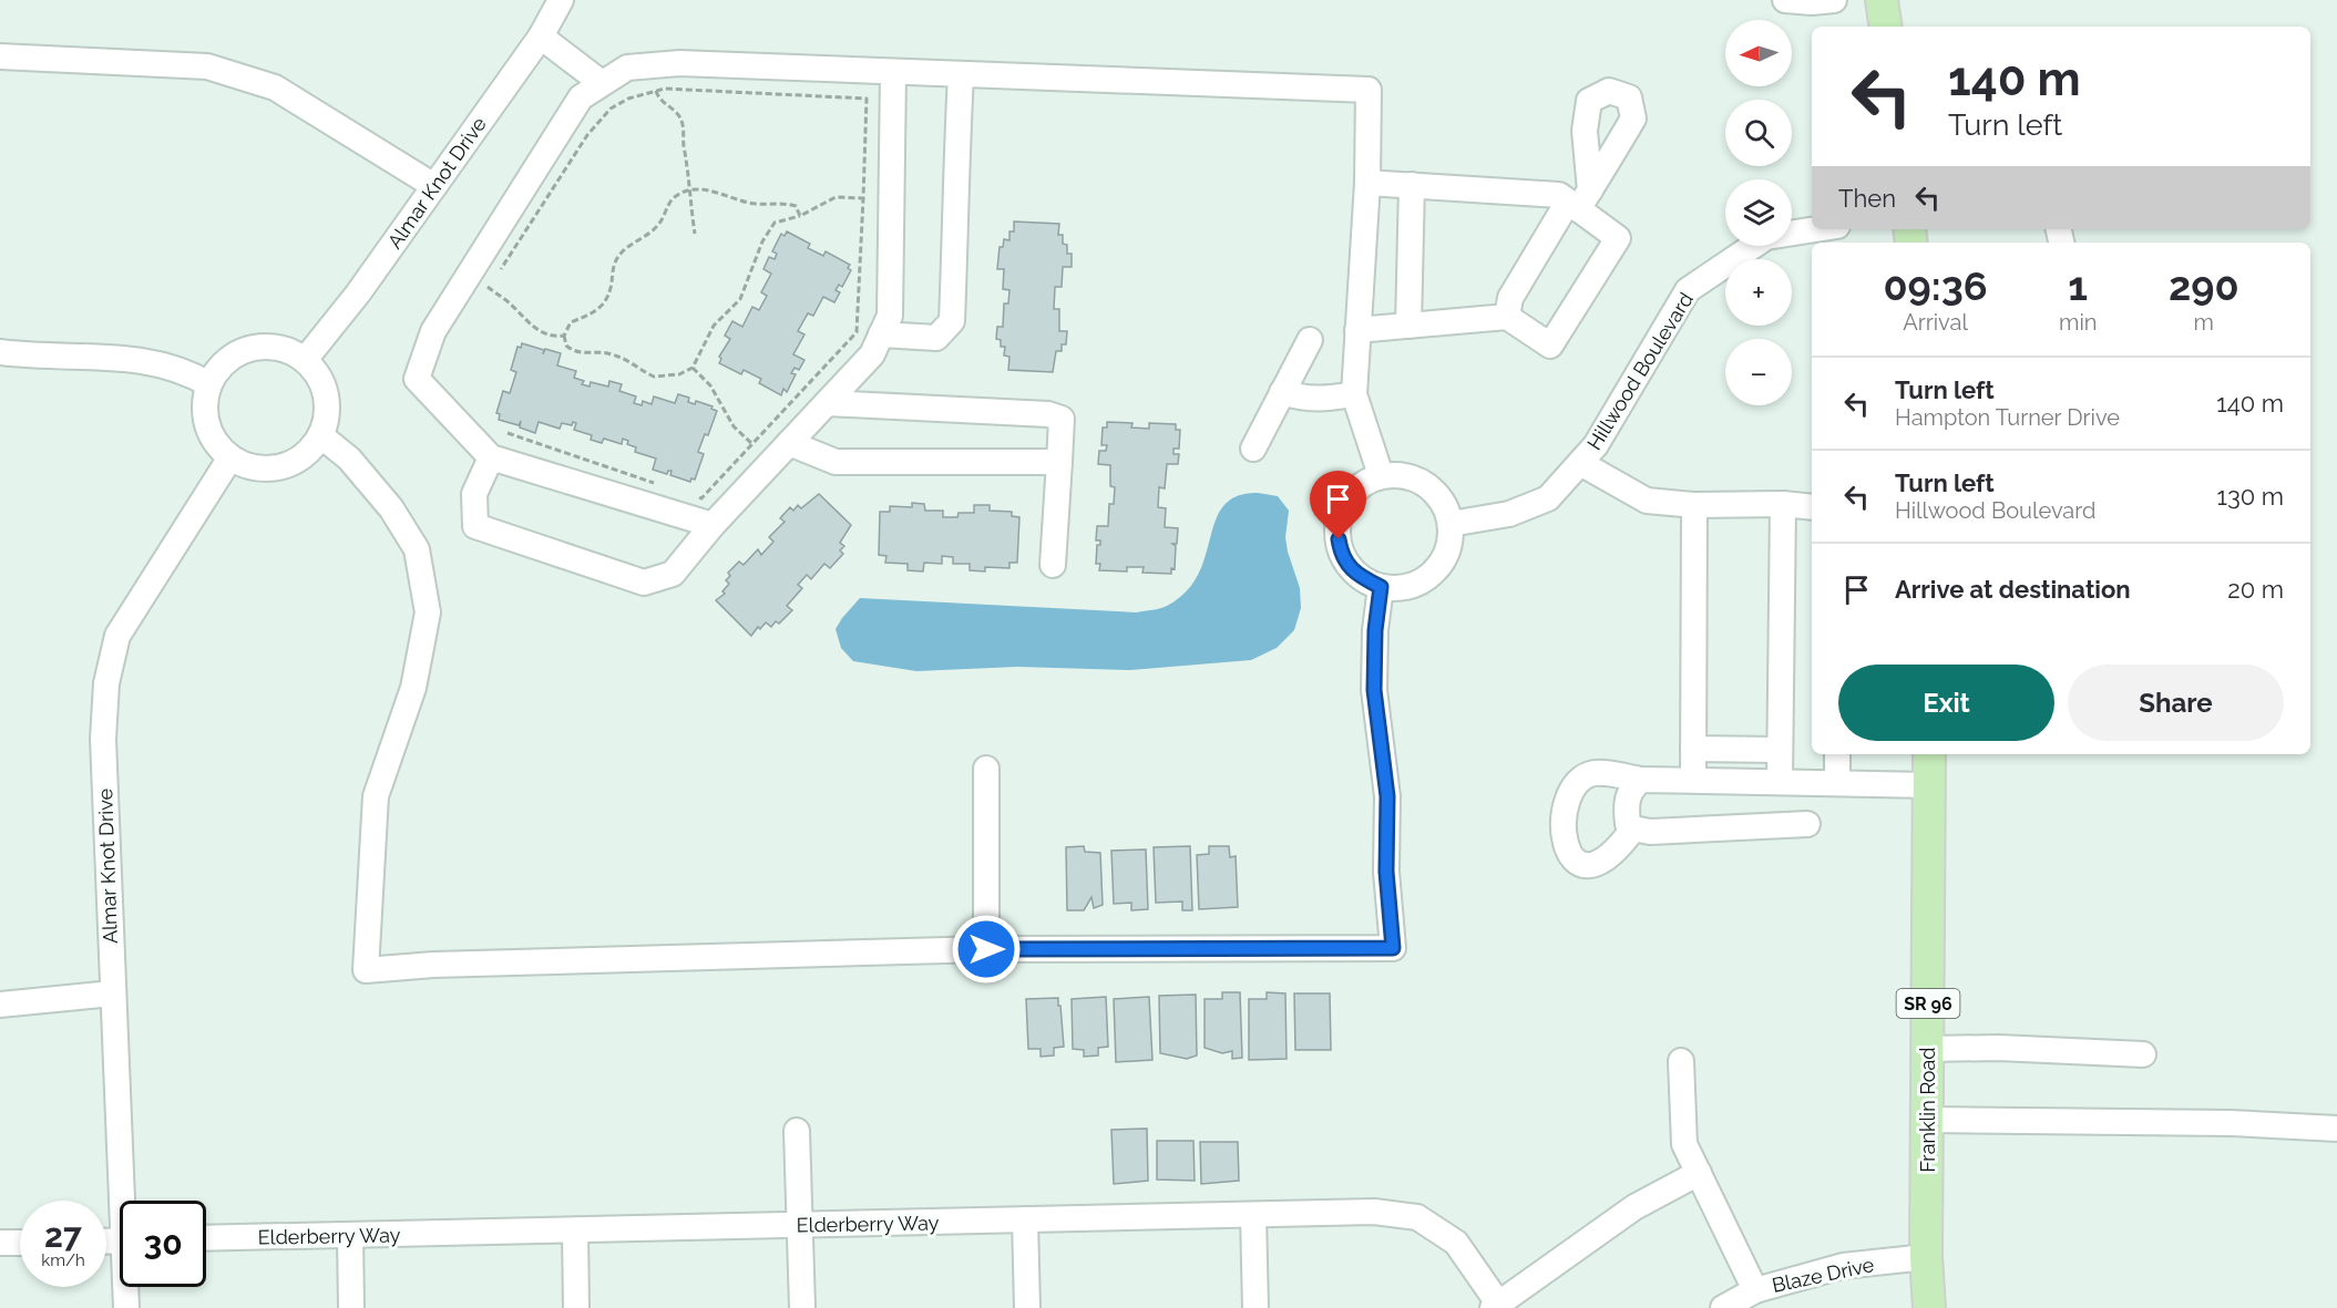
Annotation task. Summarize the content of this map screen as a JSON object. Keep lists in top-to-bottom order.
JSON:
{
  "streets": {
    "main road": ["SR 96", "Franklin Road"],
    "street": [
      "Almar Knot Drive",
      "Hillwood Boulevard",
      "Elderberry Way",
      "Blaze Drive"
    ]
  },
  "crossings": [
    ["Franklin Road", "Blaze Drive"]
  ],
  "north": "left",
  "page": {
    "map_buttons": ["+", "−"],
    "turn": ["140 m", "Turn left"],
    "then": "Then",
    "eta": [
      "09:36",
      "Arrival",
      "1",
      "min",
      "290",
      "m"
    ],
    "list": [
      {
        "name": "Turn left",
        "note": "Hampton Turner Drive",
        "value": "140 m"
      },
      {
        "name": "Turn left",
        "note": "Hillwood Boulevard",
        "value": "130 m"
      },
      {
        "name": "Arrive at destination",
        "value": "20 m"
      }
    ],
    "buttons": ["Exit", "Share"],
    "speed": "27 km/h",
    "limit": "30"
  }
}
